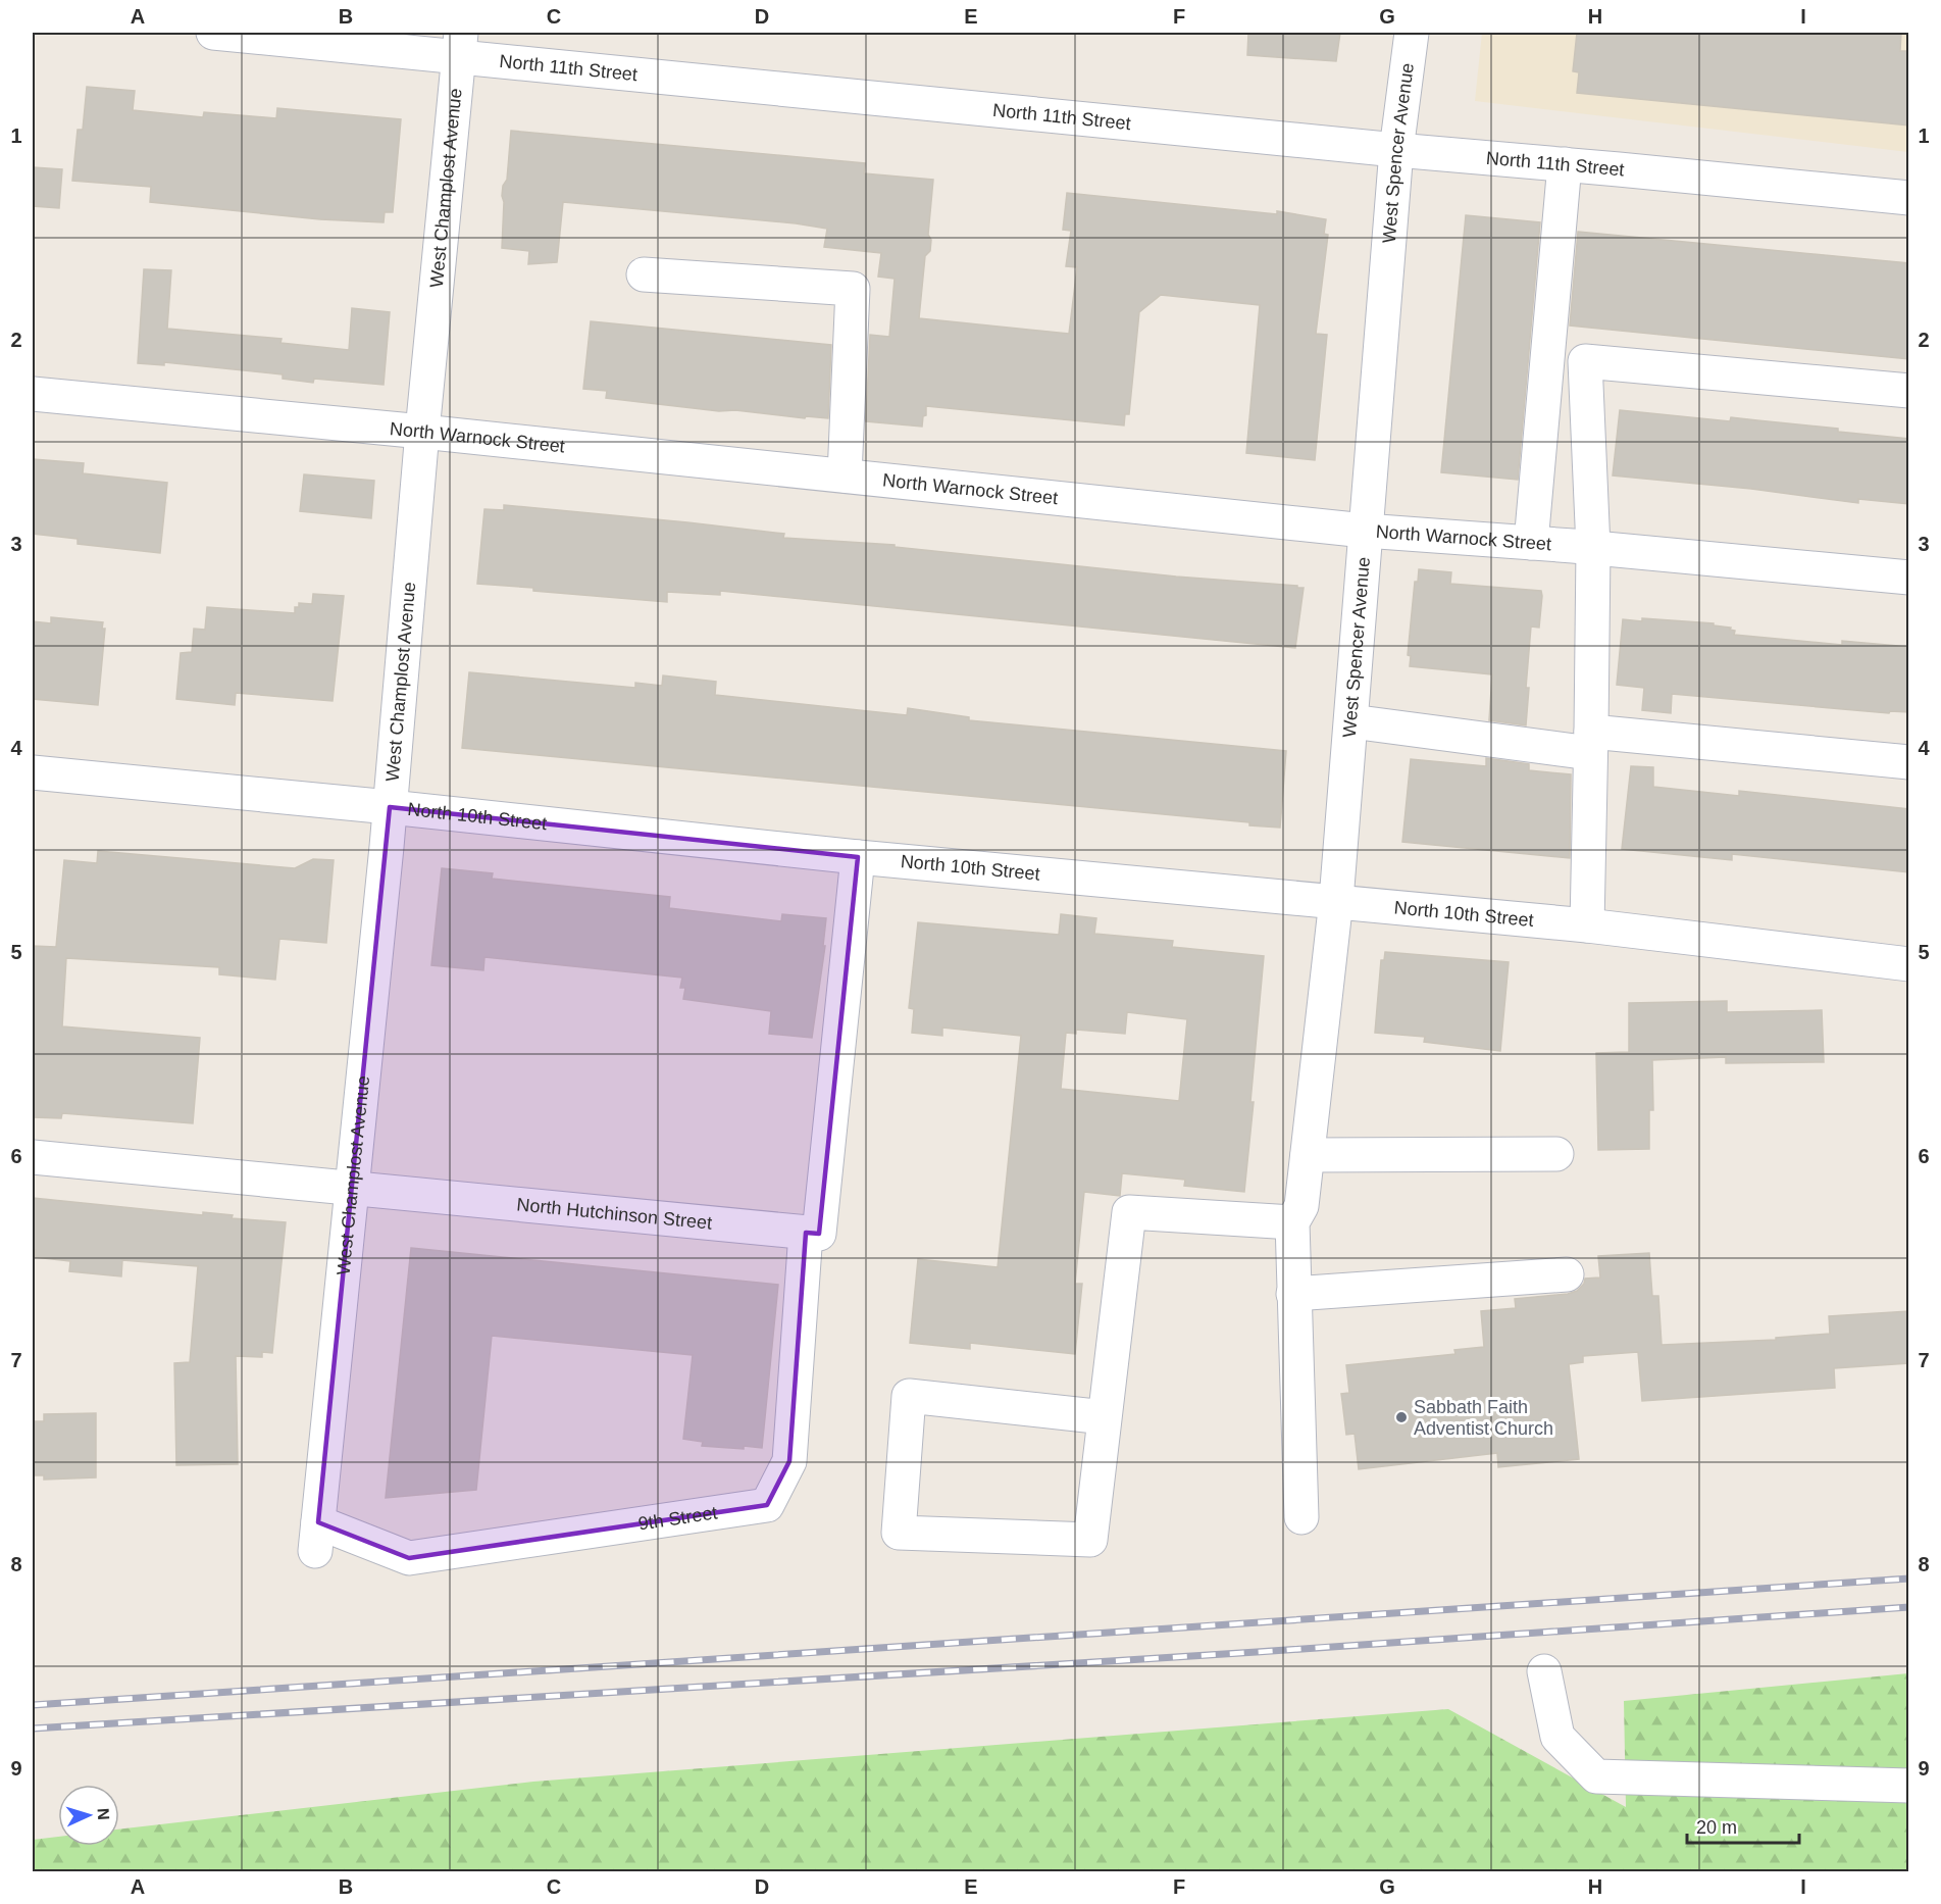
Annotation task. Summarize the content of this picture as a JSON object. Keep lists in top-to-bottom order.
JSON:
{
  "streets": {
    "street": [
      "North 11th Street",
      "West Spencer Avenue",
      "West Champlost Avenue",
      "North Warnock Street",
      "North 10th Street",
      "North Hutchinson Street",
      "9th Street"
    ]
  },
  "crossings": [
    ["North 11th Street", "West Spencer Avenue"],
    ["North 11th Street", "West Champlost Avenue"],
    ["West Spencer Avenue", "North Warnock Street"],
    ["West Spencer Avenue", "North 10th Street"],
    ["West Champlost Avenue", "North Warnock Street"],
    ["West Champlost Avenue", "North 10th Street"],
    ["West Champlost Avenue", "North Hutchinson Street"],
    ["West Champlost Avenue", "9th Street"],
    ["North Hutchinson Street", "9th Street"]
  ],
  "places": ["Sabbath Faith Adventist Church"],
  "scale_bar": "20 m",
  "north": "right",
  "grid": {
    "columns": [
      "A",
      "B",
      "C",
      "D",
      "E",
      "F",
      "G",
      "H",
      "I"
    ],
    "rows": [
      "1",
      "2",
      "3",
      "4",
      "5",
      "6",
      "7",
      "8",
      "9"
    ]
  }
}
